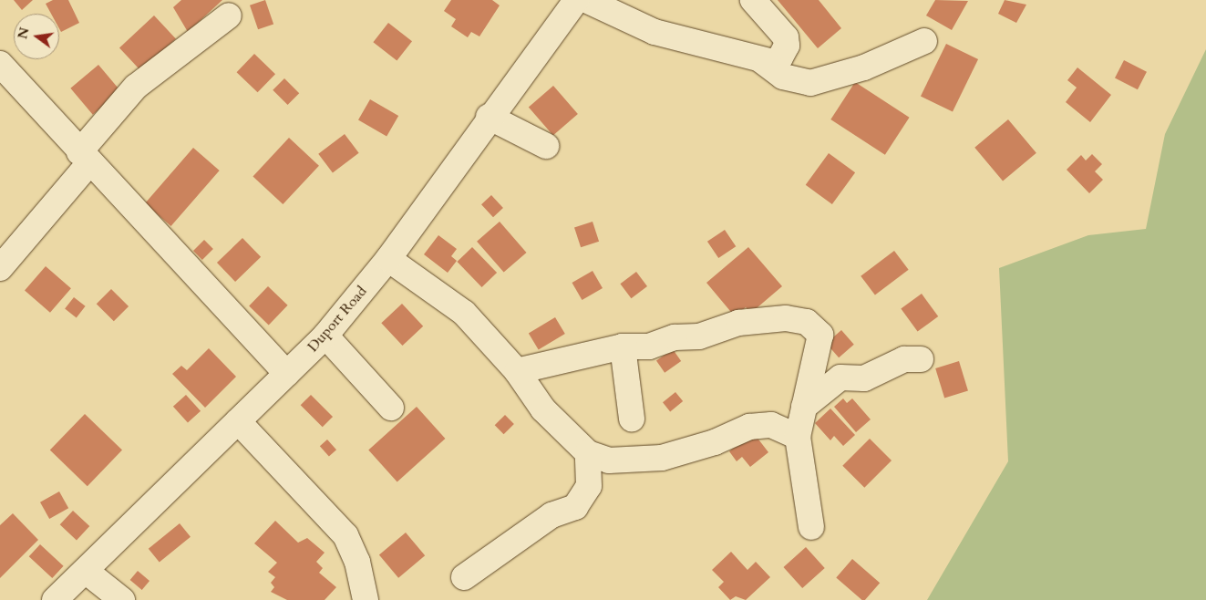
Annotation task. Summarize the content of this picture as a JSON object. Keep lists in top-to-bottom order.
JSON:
{
  "streets": {
    "street": ["Duport Road"]
  },
  "north": "left"
}
